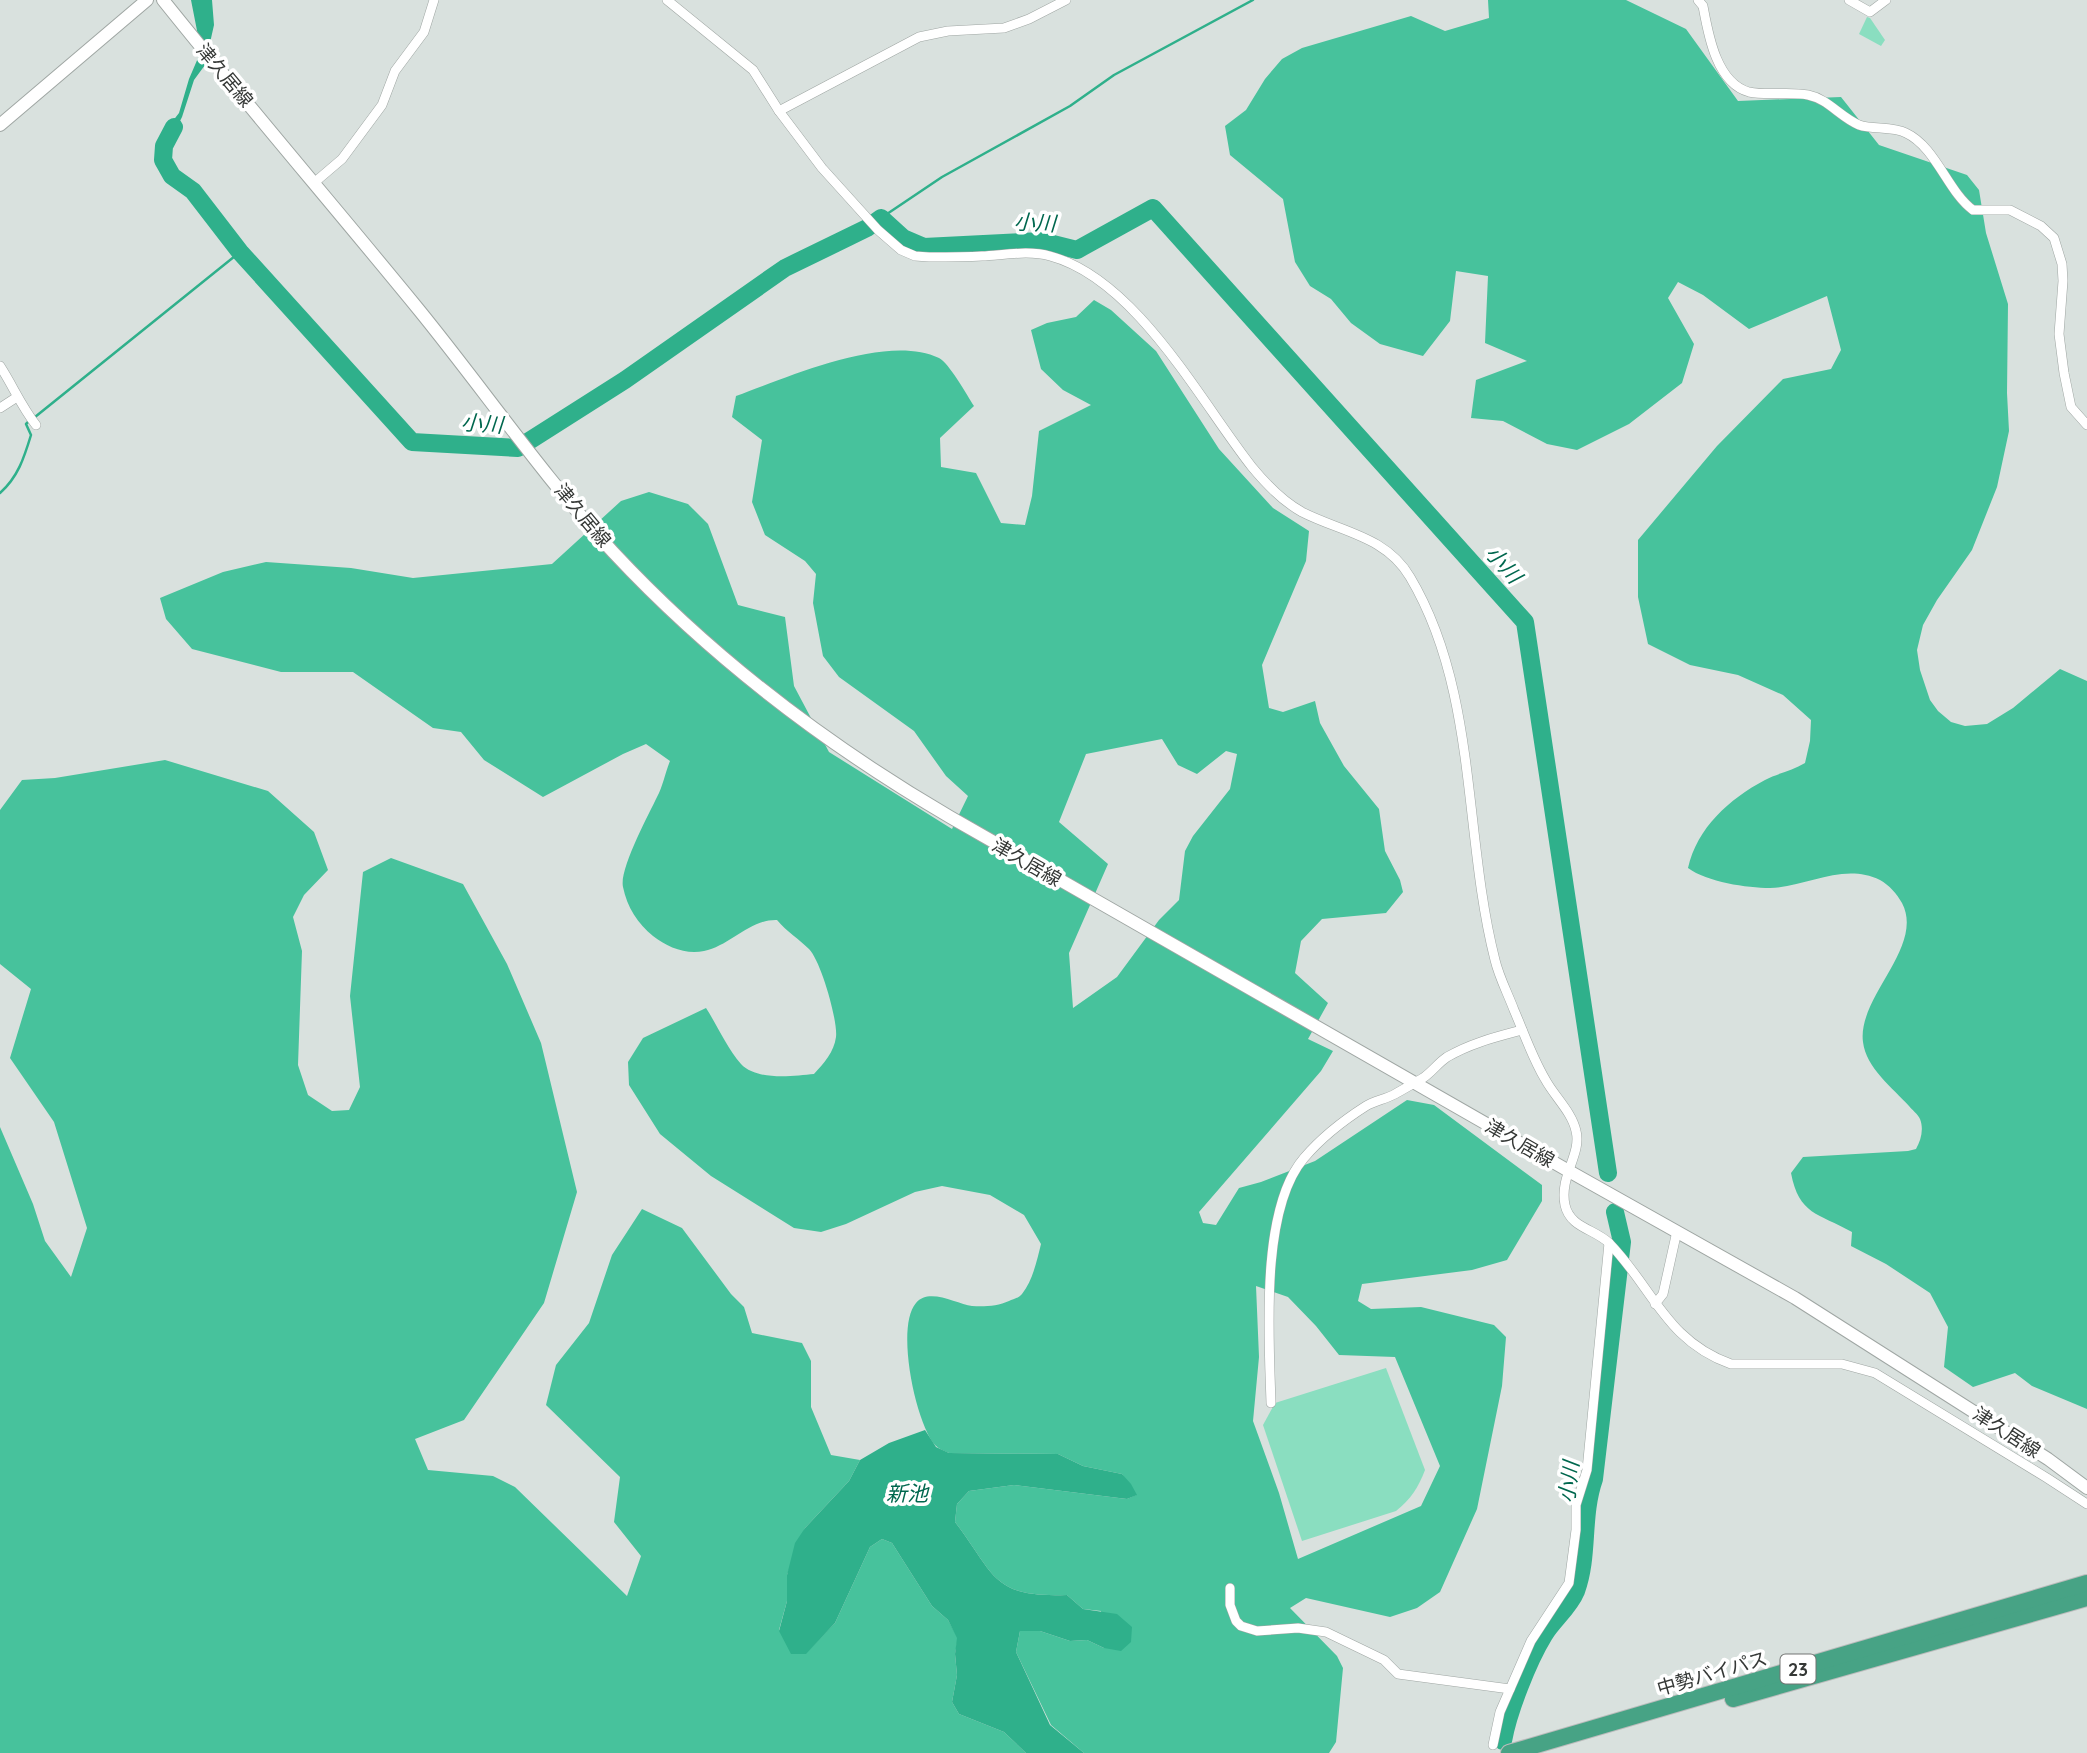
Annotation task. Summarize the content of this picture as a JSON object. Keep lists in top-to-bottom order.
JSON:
{
  "streets": {
    "highway": ["23", "中勢バイパス"],
    "main road": ["津久居線"]
  },
  "water": ["小川", "新池"]
}
